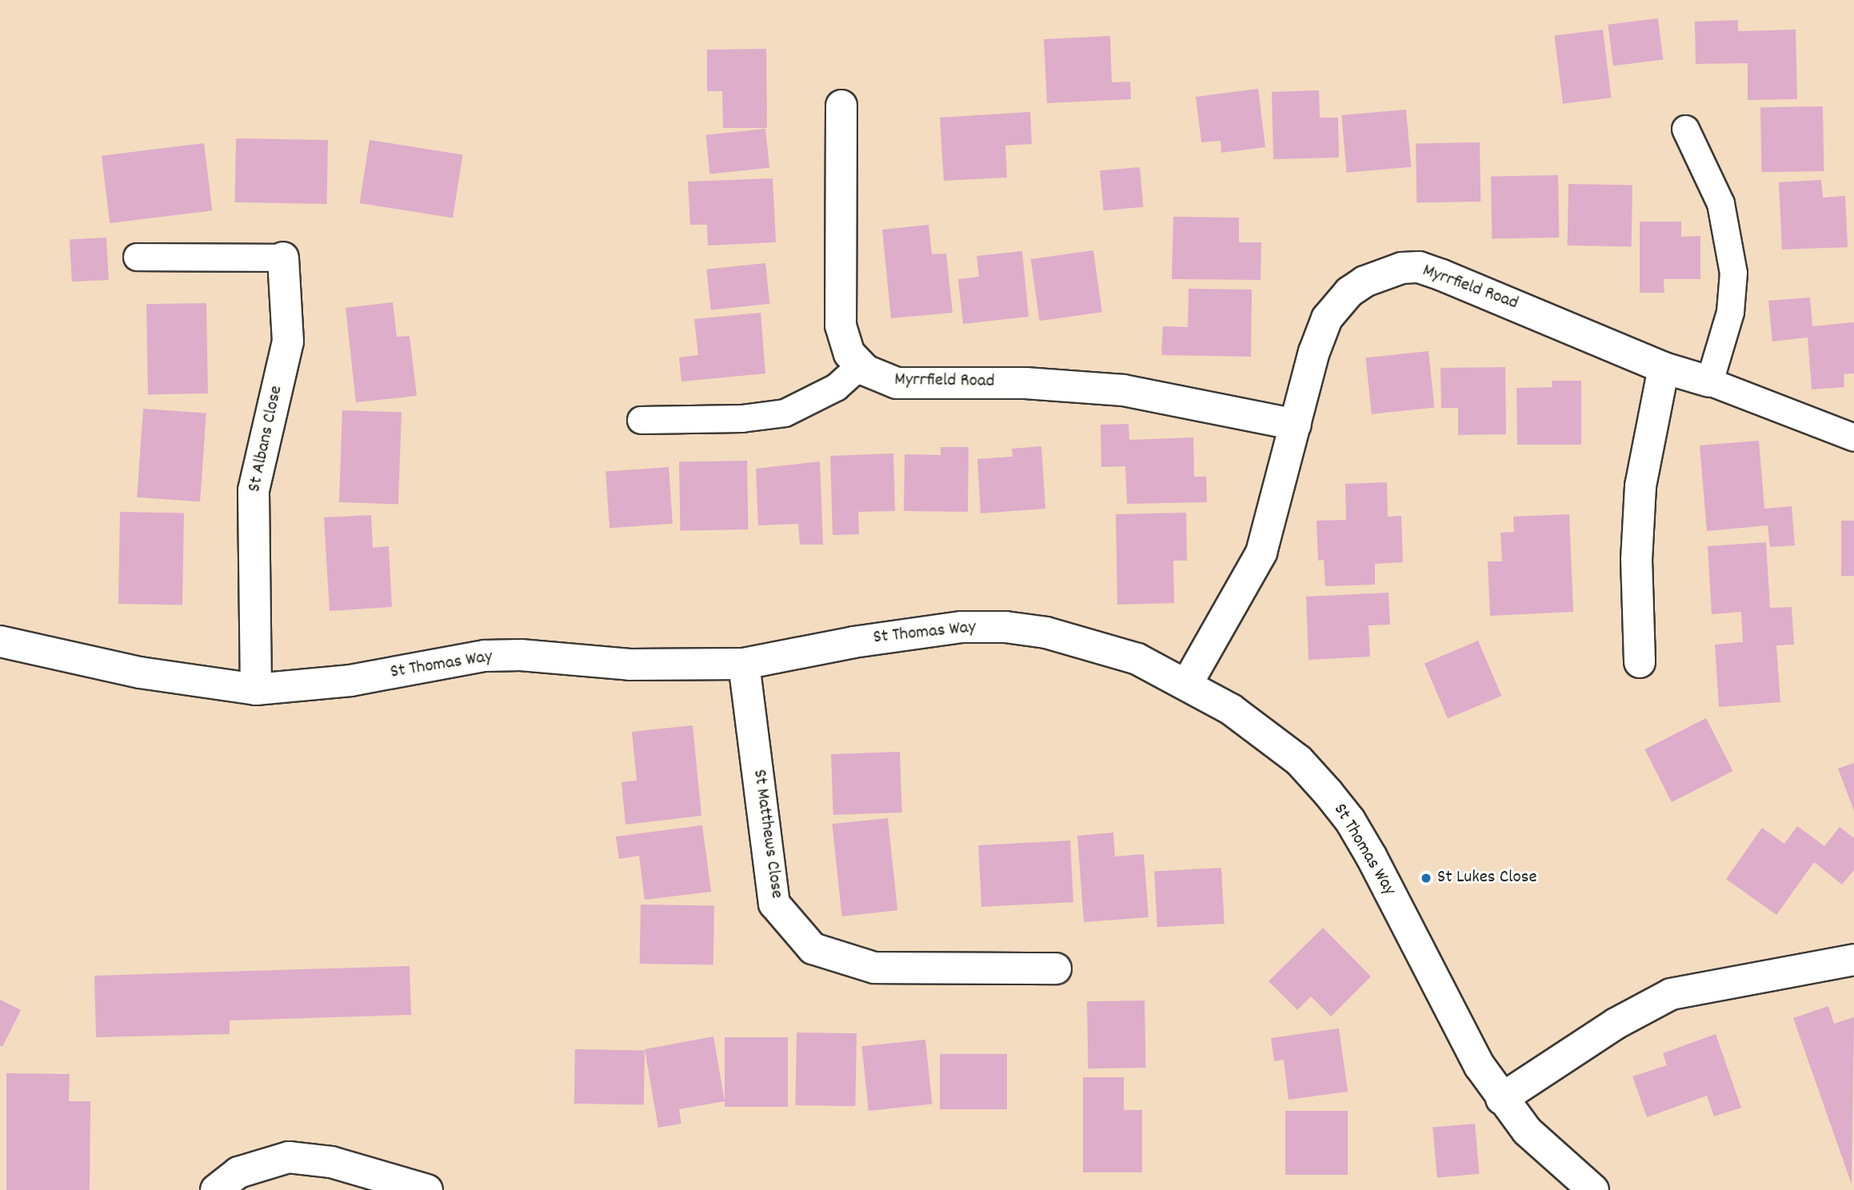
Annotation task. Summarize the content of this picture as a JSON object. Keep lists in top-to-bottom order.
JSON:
{
  "streets": {
    "street": [
      "Myrrfield Road",
      "St Albans Close",
      "St Thomas Way",
      "St Matthews Close"
    ]
  },
  "crossings": [
    ["Myrrfield Road", "St Thomas Way"],
    ["St Albans Close", "St Thomas Way"],
    ["St Thomas Way", "St Matthews Close"]
  ],
  "places": ["St Lukes Close"]
}
